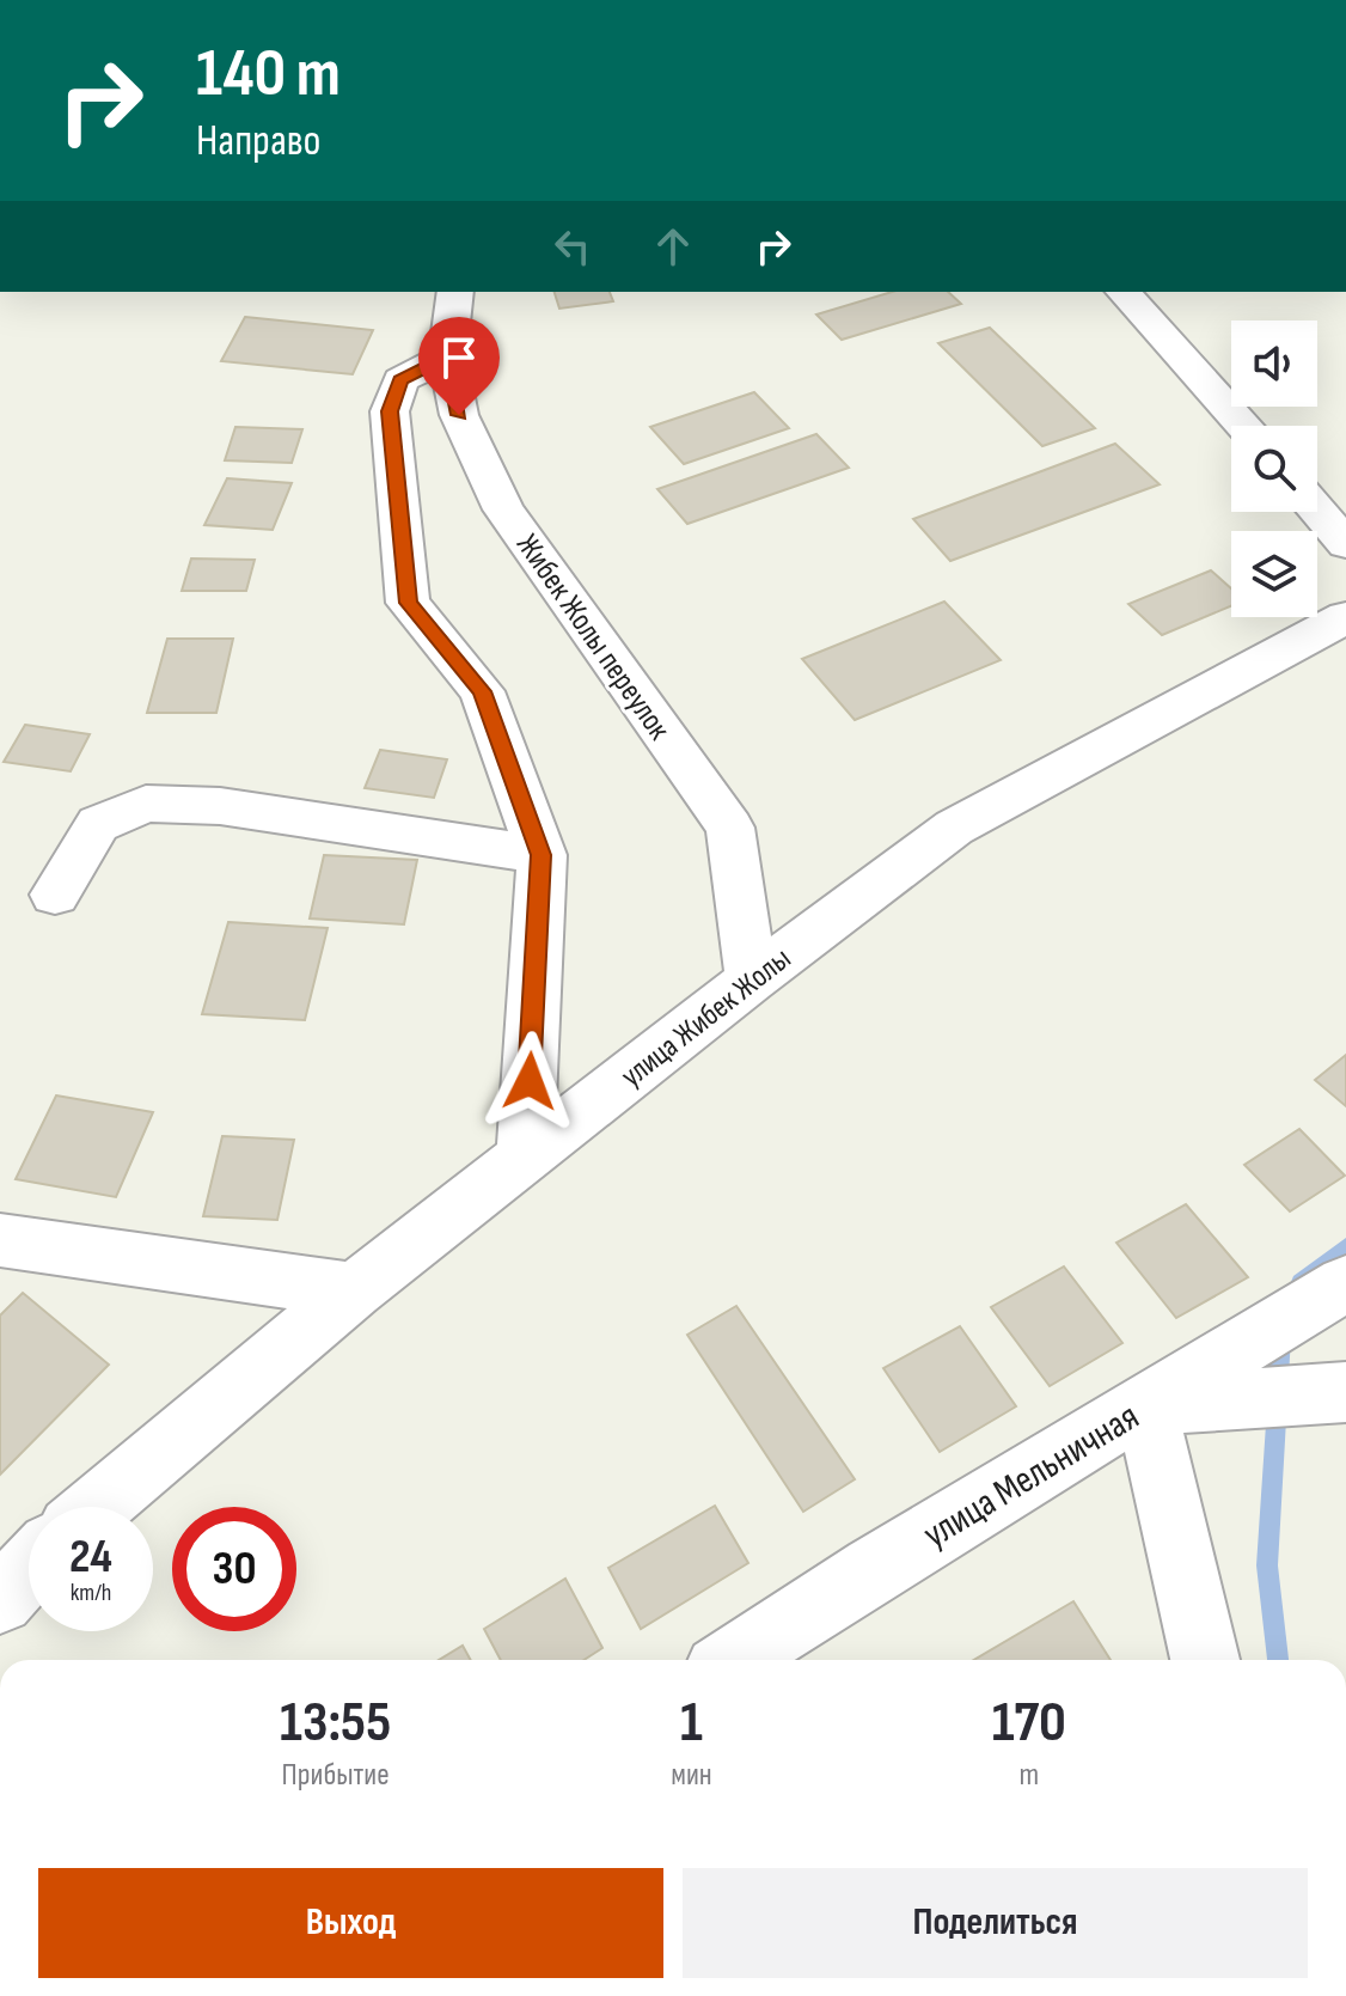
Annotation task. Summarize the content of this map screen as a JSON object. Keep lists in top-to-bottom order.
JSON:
{
  "streets": {
    "street": ["Жибек Жолы переулок", "улица Жибек Жолы", "улица Мельничная"]
  },
  "crossings": [
    ["Жибек Жолы переулок", "улица Жибек Жолы"]
  ],
  "page": {
    "turn": ["140 m", "Направо"],
    "speed": "24 km/h",
    "limit": "30",
    "eta": [
      "13:55",
      "Прибытие",
      "1",
      "мин",
      "170",
      "m"
    ],
    "buttons": ["Выход", "Поделиться"]
  }
}
